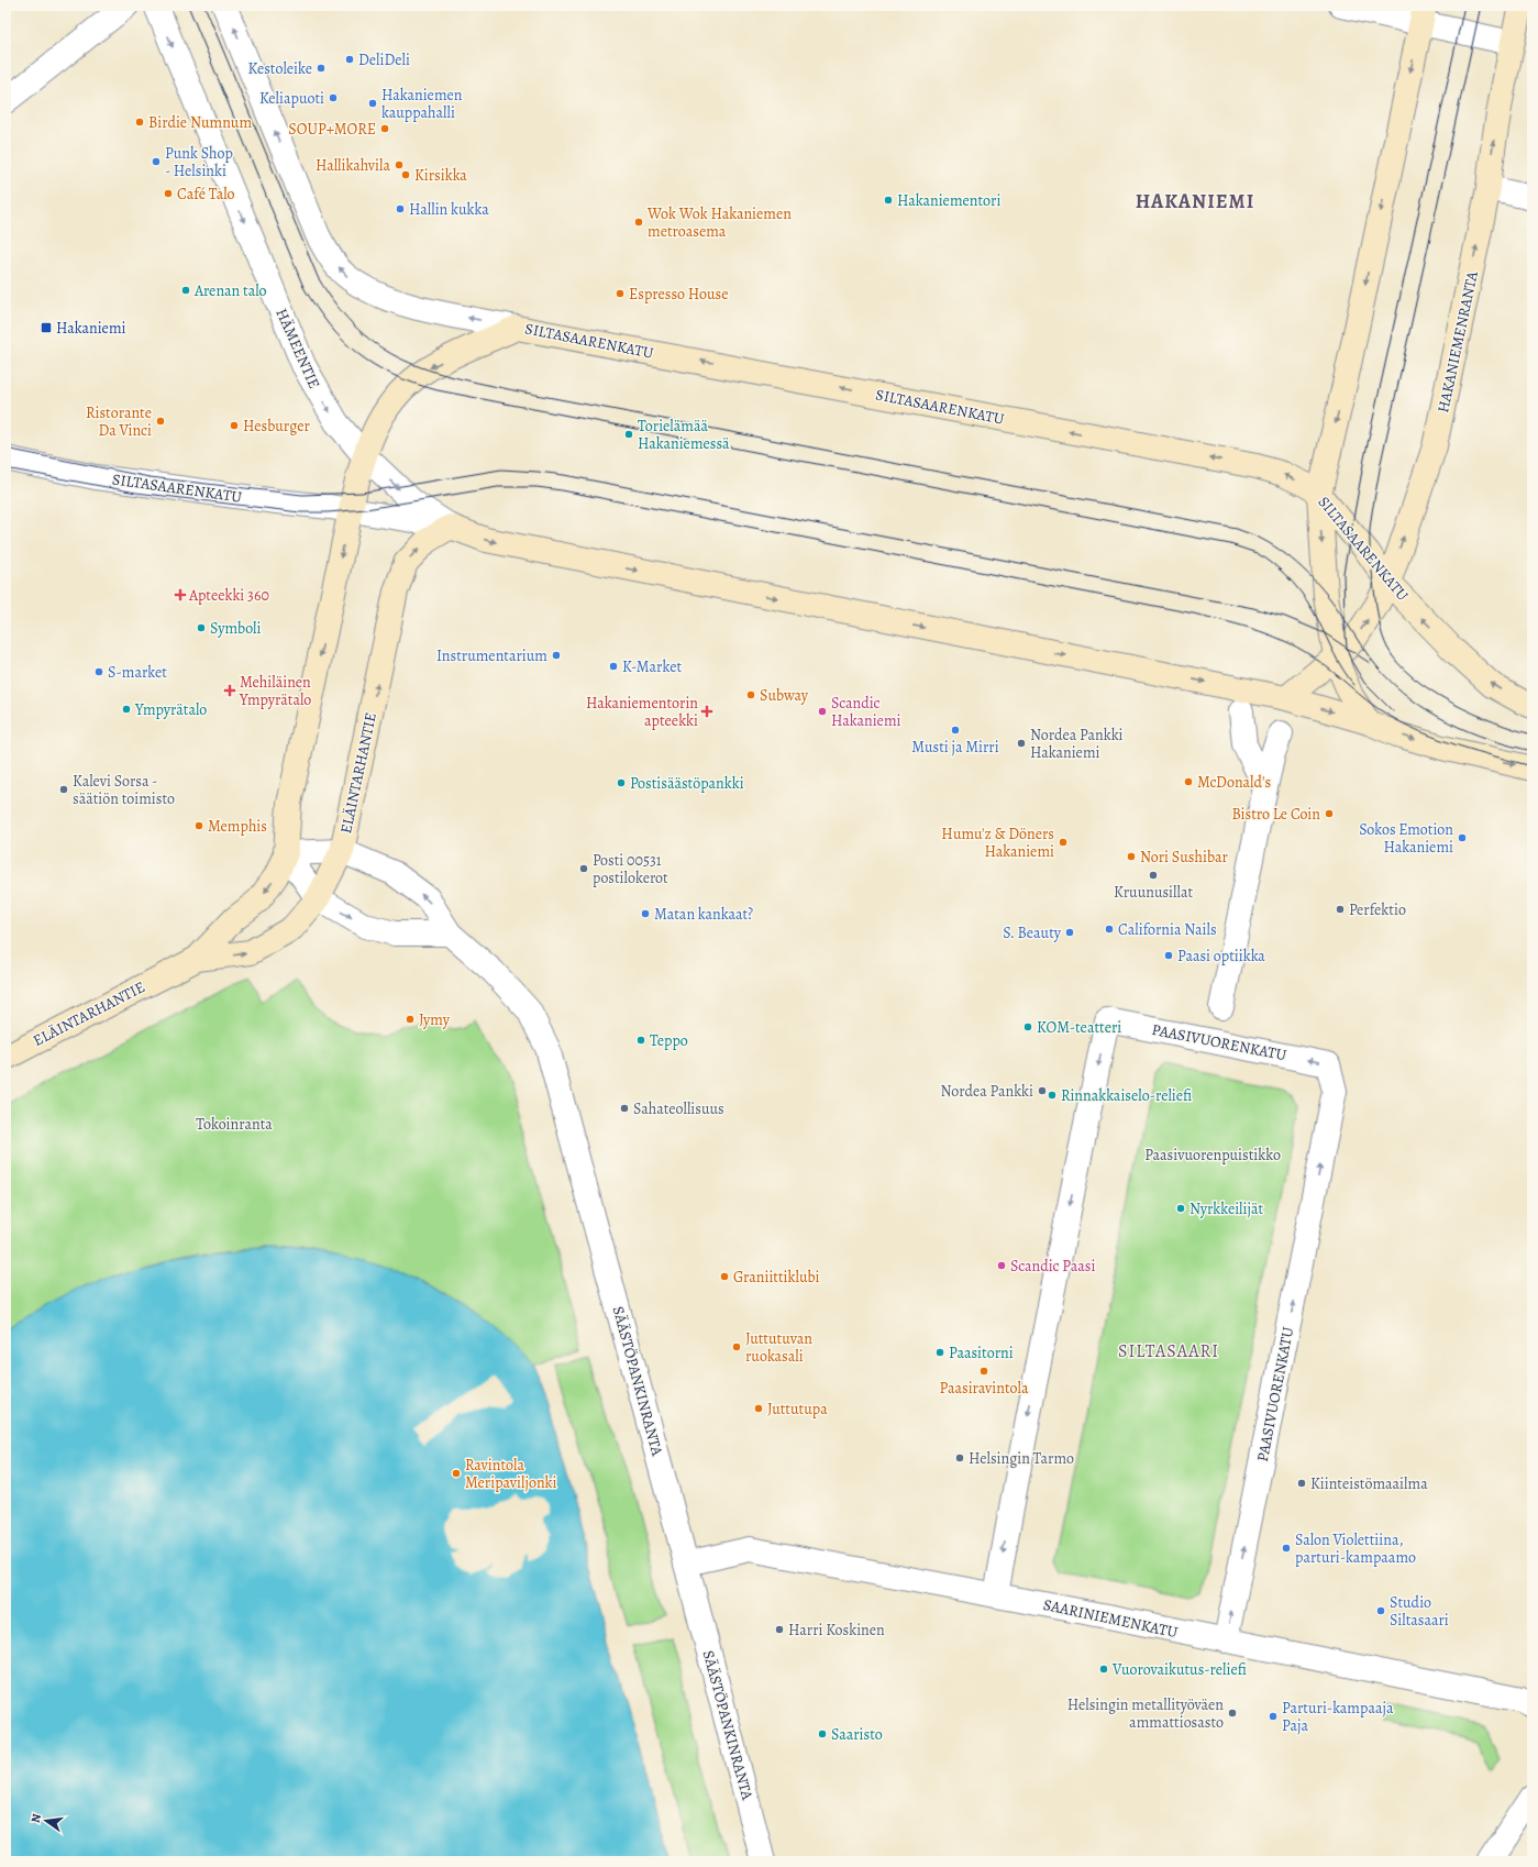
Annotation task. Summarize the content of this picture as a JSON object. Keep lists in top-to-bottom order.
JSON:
{
  "streets": {
    "main road": ["SILTASAARENKATU", "HAKANIEMENRANTA", "ELÄINTARHANTIE"],
    "street": [
      "HÄMEENTIE",
      "PAASIVUORENKATU",
      "SÄÄSTÖPANKINRANTA",
      "SAARINIEMENKATU"
    ]
  },
  "crossings": [
    ["SILTASAARENKATU", "HAKANIEMENRANTA"],
    ["SILTASAARENKATU", "HÄMEENTIE"],
    ["SILTASAARENKATU", "ELÄINTARHANTIE"],
    ["HÄMEENTIE", "ELÄINTARHANTIE"],
    ["ELÄINTARHANTIE", "SÄÄSTÖPANKINRANTA"],
    ["PAASIVUORENKATU", "SAARINIEMENKATU"],
    ["SÄÄSTÖPANKINRANTA", "SAARINIEMENKATU"]
  ],
  "one_way": ["HÄMEENTIE"],
  "districts": ["HAKANIEMI", "SILTASAARI"],
  "parks": ["Tokoinranta", "Paasivuorenpuistikko"],
  "places": {
    "other": [
      "DeliDeli",
      "Kestoleike",
      "Keliapuoti",
      "Hakaniemen kauppahalli",
      "Birdie Numnum",
      "SOUP+MORE",
      "Punk Shop - Helsinki",
      "Hallikahvila",
      "Kirsikka",
      "Café Talo",
      "Hakaniementori",
      "Hallin kukka",
      "Wok Wok Hakaniemen metroasema",
      "Arenan talo",
      "Espresso House",
      "Ristorante Da Vinci",
      "Hesburger",
      "Torielämää Hakaniemessä",
      "Symboli",
      "Instrumentarium",
      "K-Market",
      "S-market",
      "Subway",
      "Ympyrätalo",
      "Scandic Hakaniemi",
      "Musti ja Mirri",
      "Nordea Pankki Hakaniemi",
      "McDonald's",
      "Postisäästöpankki",
      "Kalevi Sorsa - säätiön toimisto",
      "Bistro Le Coin",
      "Memphis",
      "Sokos Emotion Hakaniemi",
      "Humu'z & Döners Hakaniemi",
      "Nori Sushibar",
      "Posti 00531 postilokerot",
      "Kruunusillat",
      "Perfektio",
      "Matan kankaat?",
      "California Nails",
      "S. Beauty",
      "Paasi optiikka",
      "Jymy",
      "KOM-teatteri",
      "Teppo",
      "Nordea Pankki",
      "Rinnakkaiselo-reliefi",
      "Sahateollisuus",
      "Nyrkkeilijät",
      "Scandic Paasi",
      "Graniittiklubi",
      "Juttutuvan ruokasali",
      "Paasitorni",
      "Paasiravintola",
      "Juttutupa",
      "Helsingin Tarmo",
      "Ravintola Meripaviljonki",
      "Kiinteistömaailma",
      "Salon Violettiina, parturi-kampaamo",
      "Studio Siltasaari",
      "Harri Koskinen",
      "Vuorovaikutus-reliefi",
      "Helsingin metallityöväen ammattiosasto",
      "Parturi-kampaaja Paja",
      "Saaristo"
    ],
    "transit": ["Hakaniemi"],
    "health": ["Apteekki 360", "Mehiläinen Ympyrätalo", "Hakaniementorin apteekki"]
  },
  "north": "left"
}
